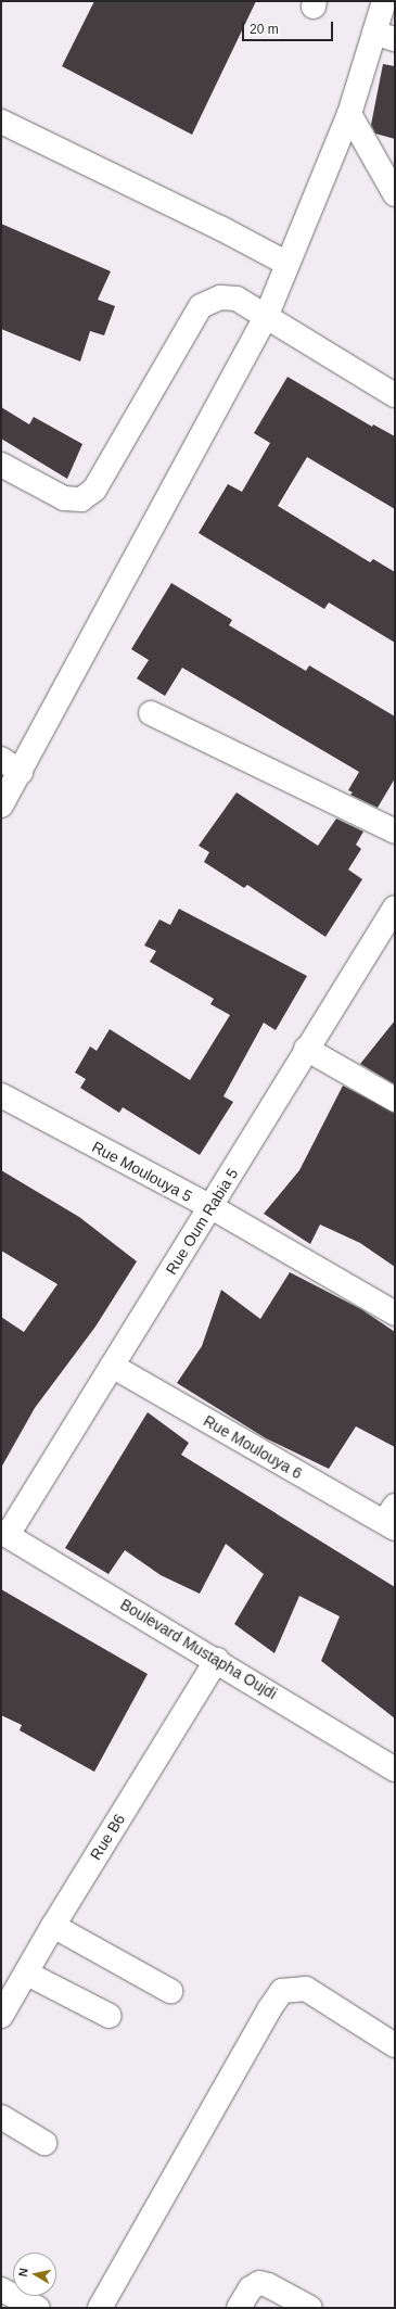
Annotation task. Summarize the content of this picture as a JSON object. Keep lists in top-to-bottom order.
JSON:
{
  "streets": {
    "street": [
      "Rue Moulouya 5",
      "Rue Oum Rabia 5",
      "Rue Moulouya 6",
      "Boulevard Mustapha Oujdi",
      "Rue B6"
    ]
  },
  "crossings": [
    ["Rue Moulouya 5", "Rue Oum Rabia 5"],
    ["Rue Oum Rabia 5", "Rue Moulouya 6"],
    ["Rue Oum Rabia 5", "Boulevard Mustapha Oujdi"],
    ["Boulevard Mustapha Oujdi", "Rue B6"]
  ],
  "scale_bar": "20 m",
  "north": "left"
}
